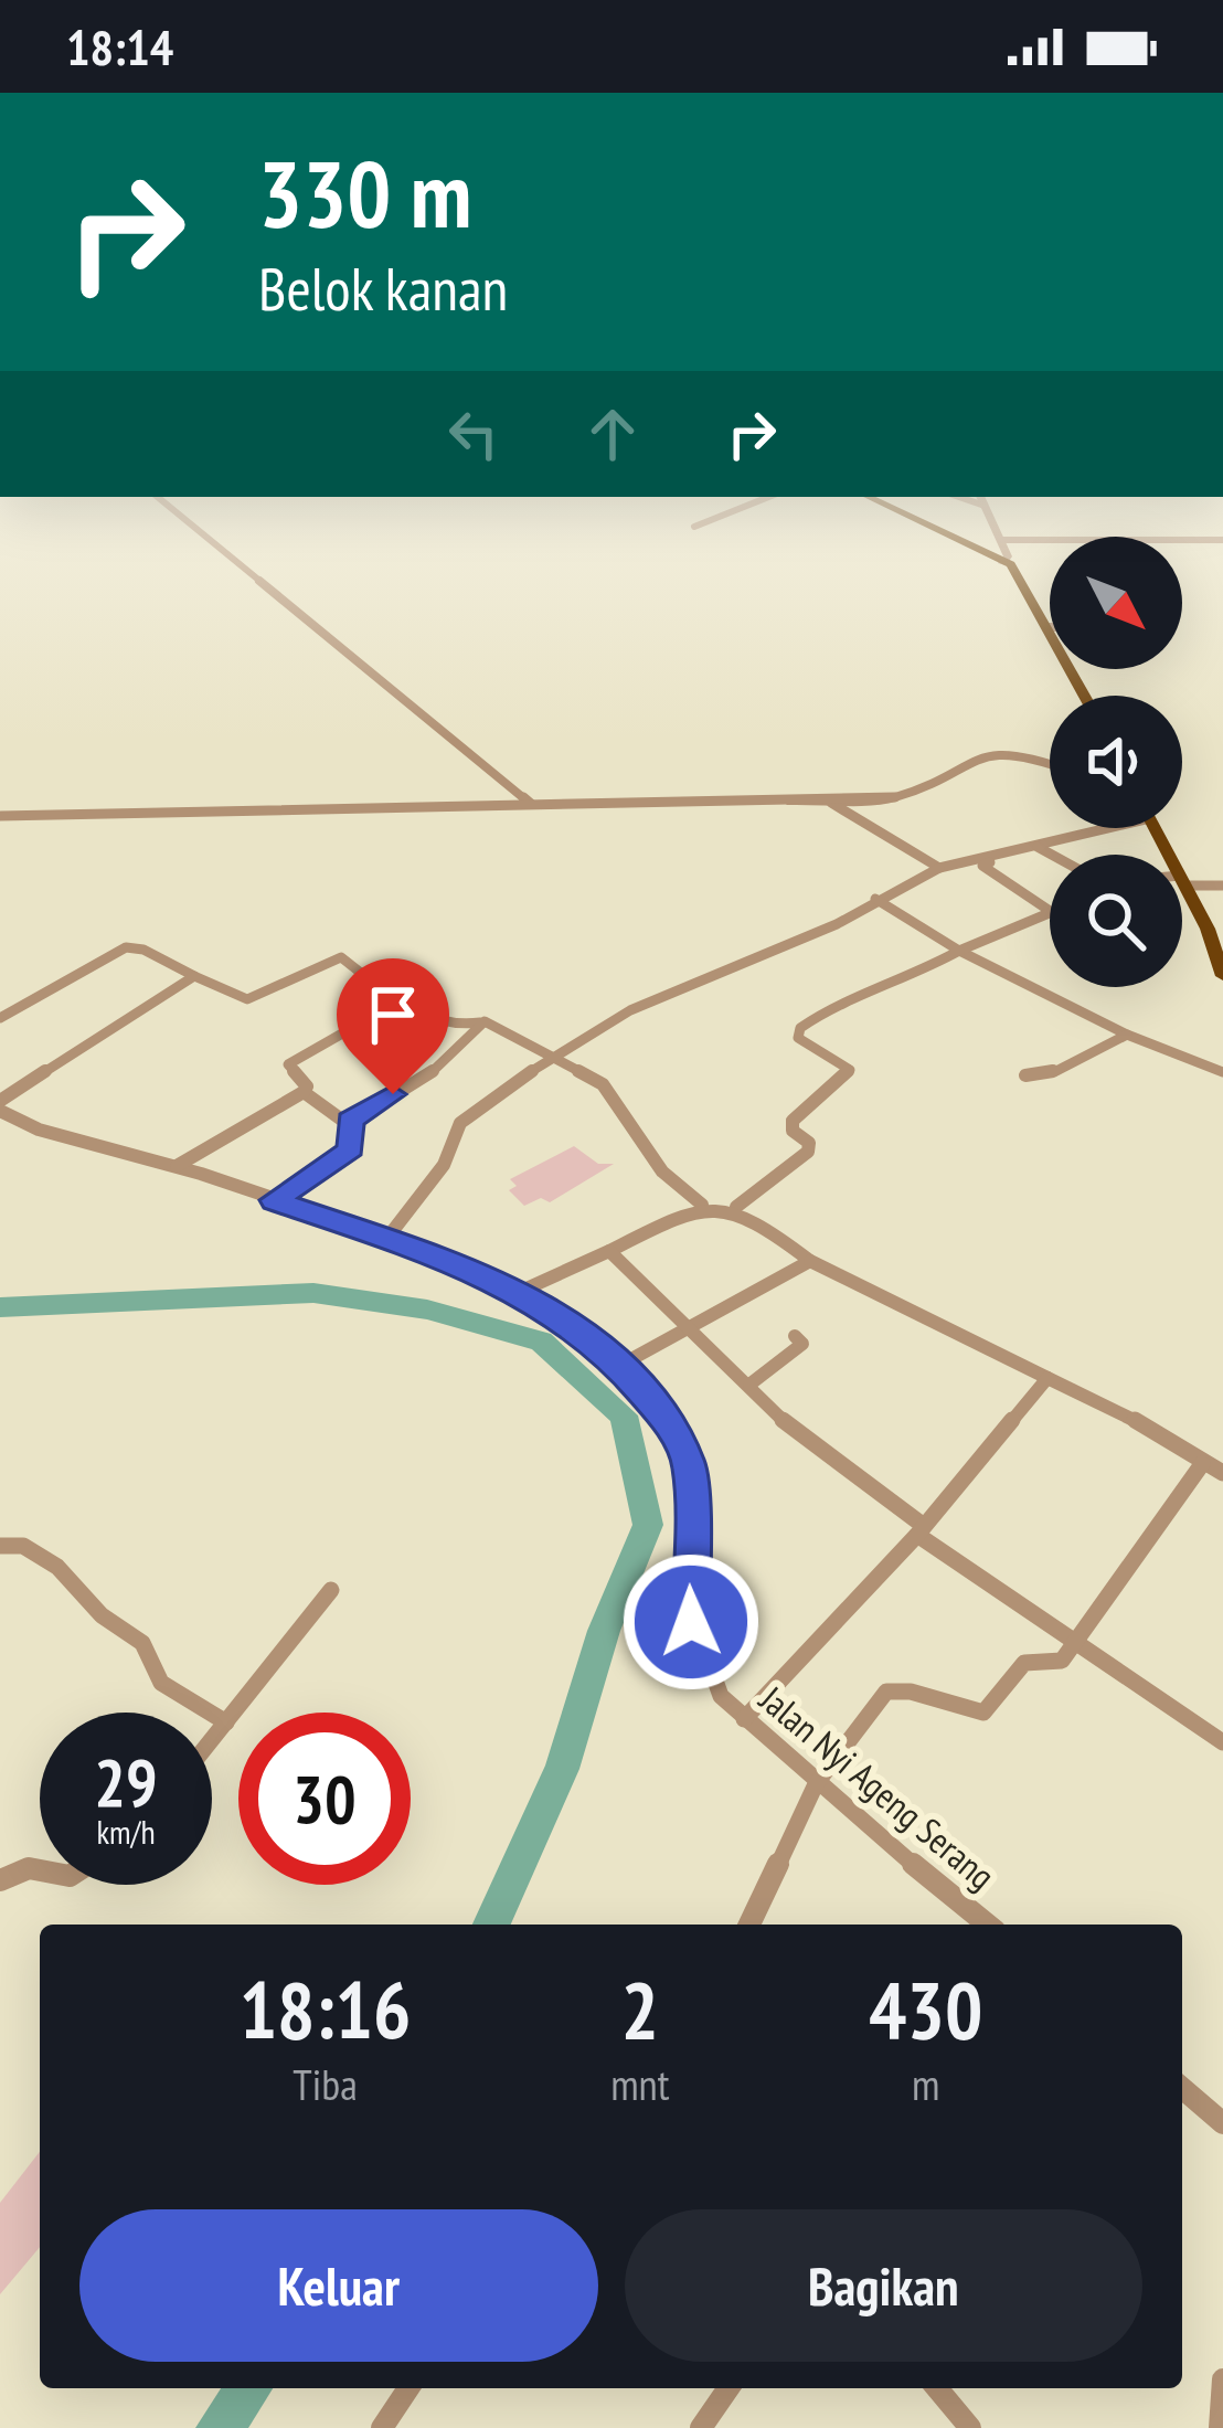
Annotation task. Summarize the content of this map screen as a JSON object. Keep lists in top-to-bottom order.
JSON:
{
  "streets": {
    "street": ["Jalan Nyi Ageng Serang"]
  },
  "north": "bottom right",
  "page": {
    "status": "18:14",
    "turn": ["330 m", "Belok kanan"],
    "speed": "29 km/h",
    "limit": "30",
    "eta": [
      "18:16",
      "Tiba",
      "2",
      "mnt",
      "430",
      "m"
    ],
    "buttons": ["Keluar", "Bagikan"]
  }
}
